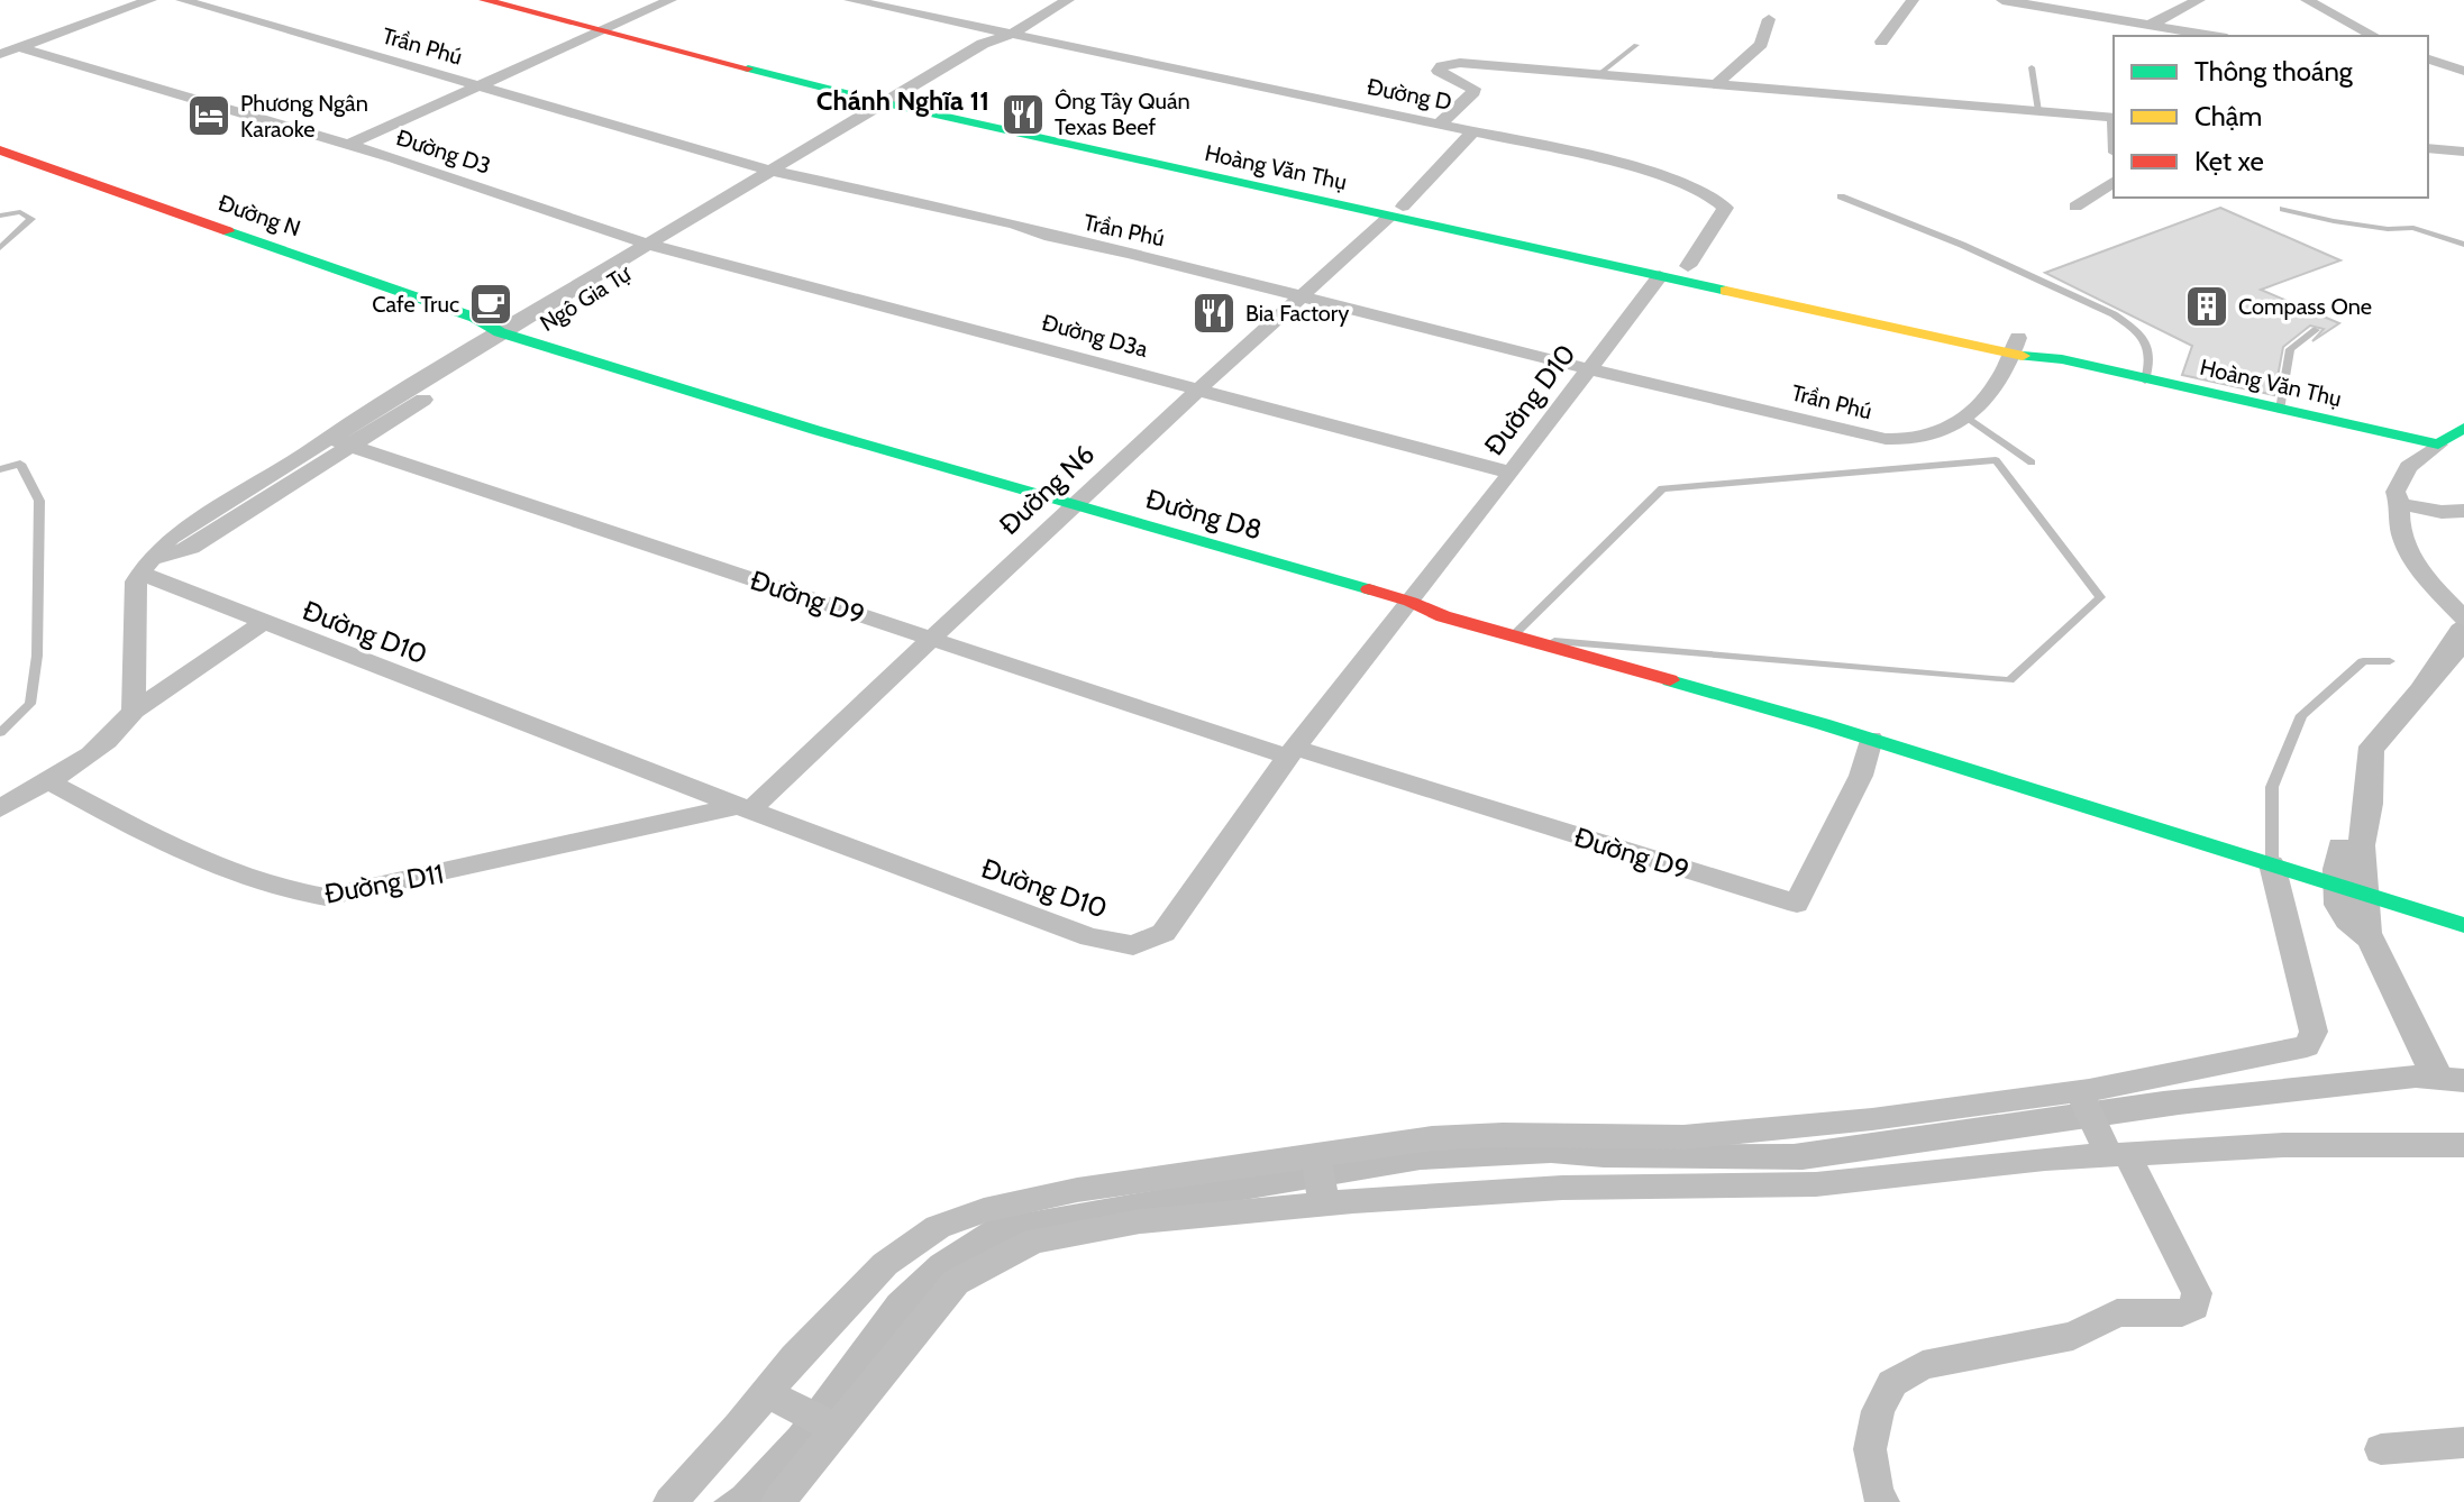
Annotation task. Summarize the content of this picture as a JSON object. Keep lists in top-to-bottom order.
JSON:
{
  "streets": {
    "street": [
      "Trần Phú",
      "Đường D",
      "Đường D3",
      "Hoàng Văn Thụ",
      "Đường N",
      "Ngô Gia Tự",
      "Đường D3a",
      "Đường D10",
      "Đường N6",
      "Đường D8",
      "Đường D9",
      "Đường D11"
    ]
  },
  "crossings": [
    ["Trần Phú", "Hoàng Văn Thụ"],
    ["Trần Phú", "Ngô Gia Tự"],
    ["Trần Phú", "Đường D10"],
    ["Trần Phú", "Đường N6"],
    ["Đường D", "Hoàng Văn Thụ"],
    ["Đường D", "Ngô Gia Tự"],
    ["Đường D", "Đường N6"],
    ["Đường D3", "Ngô Gia Tự"],
    ["Đường D3", "Đường D3a"],
    ["Hoàng Văn Thụ", "Ngô Gia Tự"],
    ["Hoàng Văn Thụ", "Đường D10"],
    ["Hoàng Văn Thụ", "Đường N6"],
    ["Đường N", "Ngô Gia Tự"],
    ["Đường N", "Đường D8"],
    ["Ngô Gia Tự", "Đường D3a"],
    ["Ngô Gia Tự", "Đường D10"],
    ["Ngô Gia Tự", "Đường D8"],
    ["Ngô Gia Tự", "Đường D9"],
    ["Đường D3a", "Đường D10"],
    ["Đường D3a", "Đường N6"],
    ["Đường D10", "Đường N6"],
    ["Đường D10", "Đường D8"],
    ["Đường D10", "Đường D9"],
    ["Đường D10", "Đường D11"],
    ["Đường N6", "Đường D8"],
    ["Đường N6", "Đường D9"],
    ["Đường N6", "Đường D11"],
    ["Đường D8", "Đường D9"]
  ],
  "districts": ["Chánh Nghĩa 11"],
  "places": {
    "restaurant": ["Ông Tây Quán Texas Beef", "Bia Factory"],
    "hotel": ["Phương Ngân Karaoke"],
    "cafe": ["Cafe Truc"],
    "building": ["Compass One"]
  },
  "legend": ["Thông thoáng", "Chậm", "Kẹt xe"]
}
